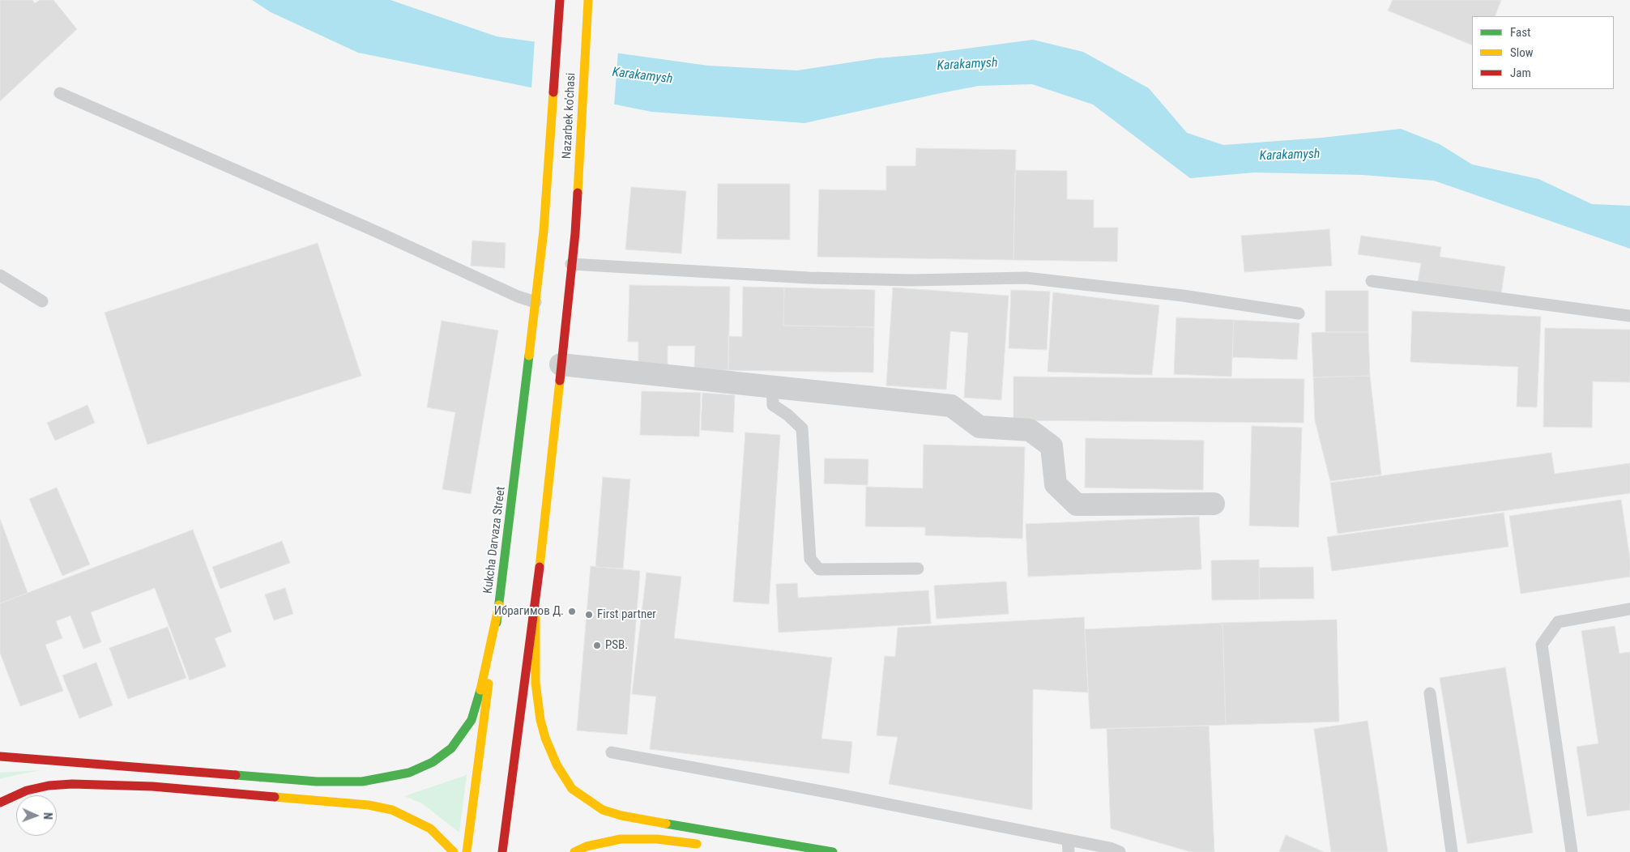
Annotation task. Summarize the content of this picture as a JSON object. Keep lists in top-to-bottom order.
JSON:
{
  "streets": {
    "main road": ["Nazarbek ko'chasi", "Kukcha Darvaza Street"]
  },
  "crossings": [
    ["Nazarbek ko'chasi", "Kukcha Darvaza Street"]
  ],
  "water": ["Karakamysh"],
  "places": ["Ибрагимов Д.", "First partner", "PSB."],
  "legend": ["Fast", "Slow", "Jam"],
  "north": "right"
}
